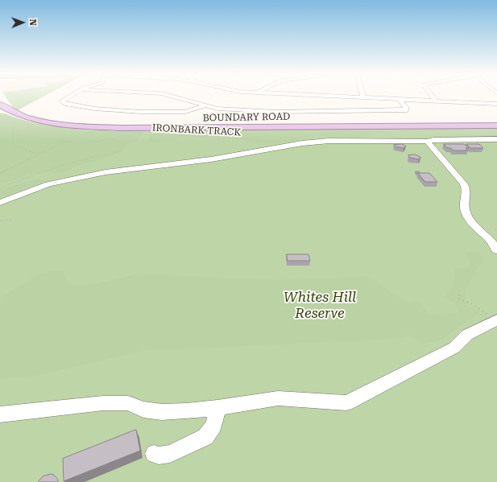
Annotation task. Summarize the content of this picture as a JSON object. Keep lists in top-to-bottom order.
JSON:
{
  "streets": {
    "main road": ["BOUNDARY ROAD"],
    "path": ["IRONBARK TRACK"]
  },
  "parks": ["Whites Hill Reserve"],
  "north": "right"
}
